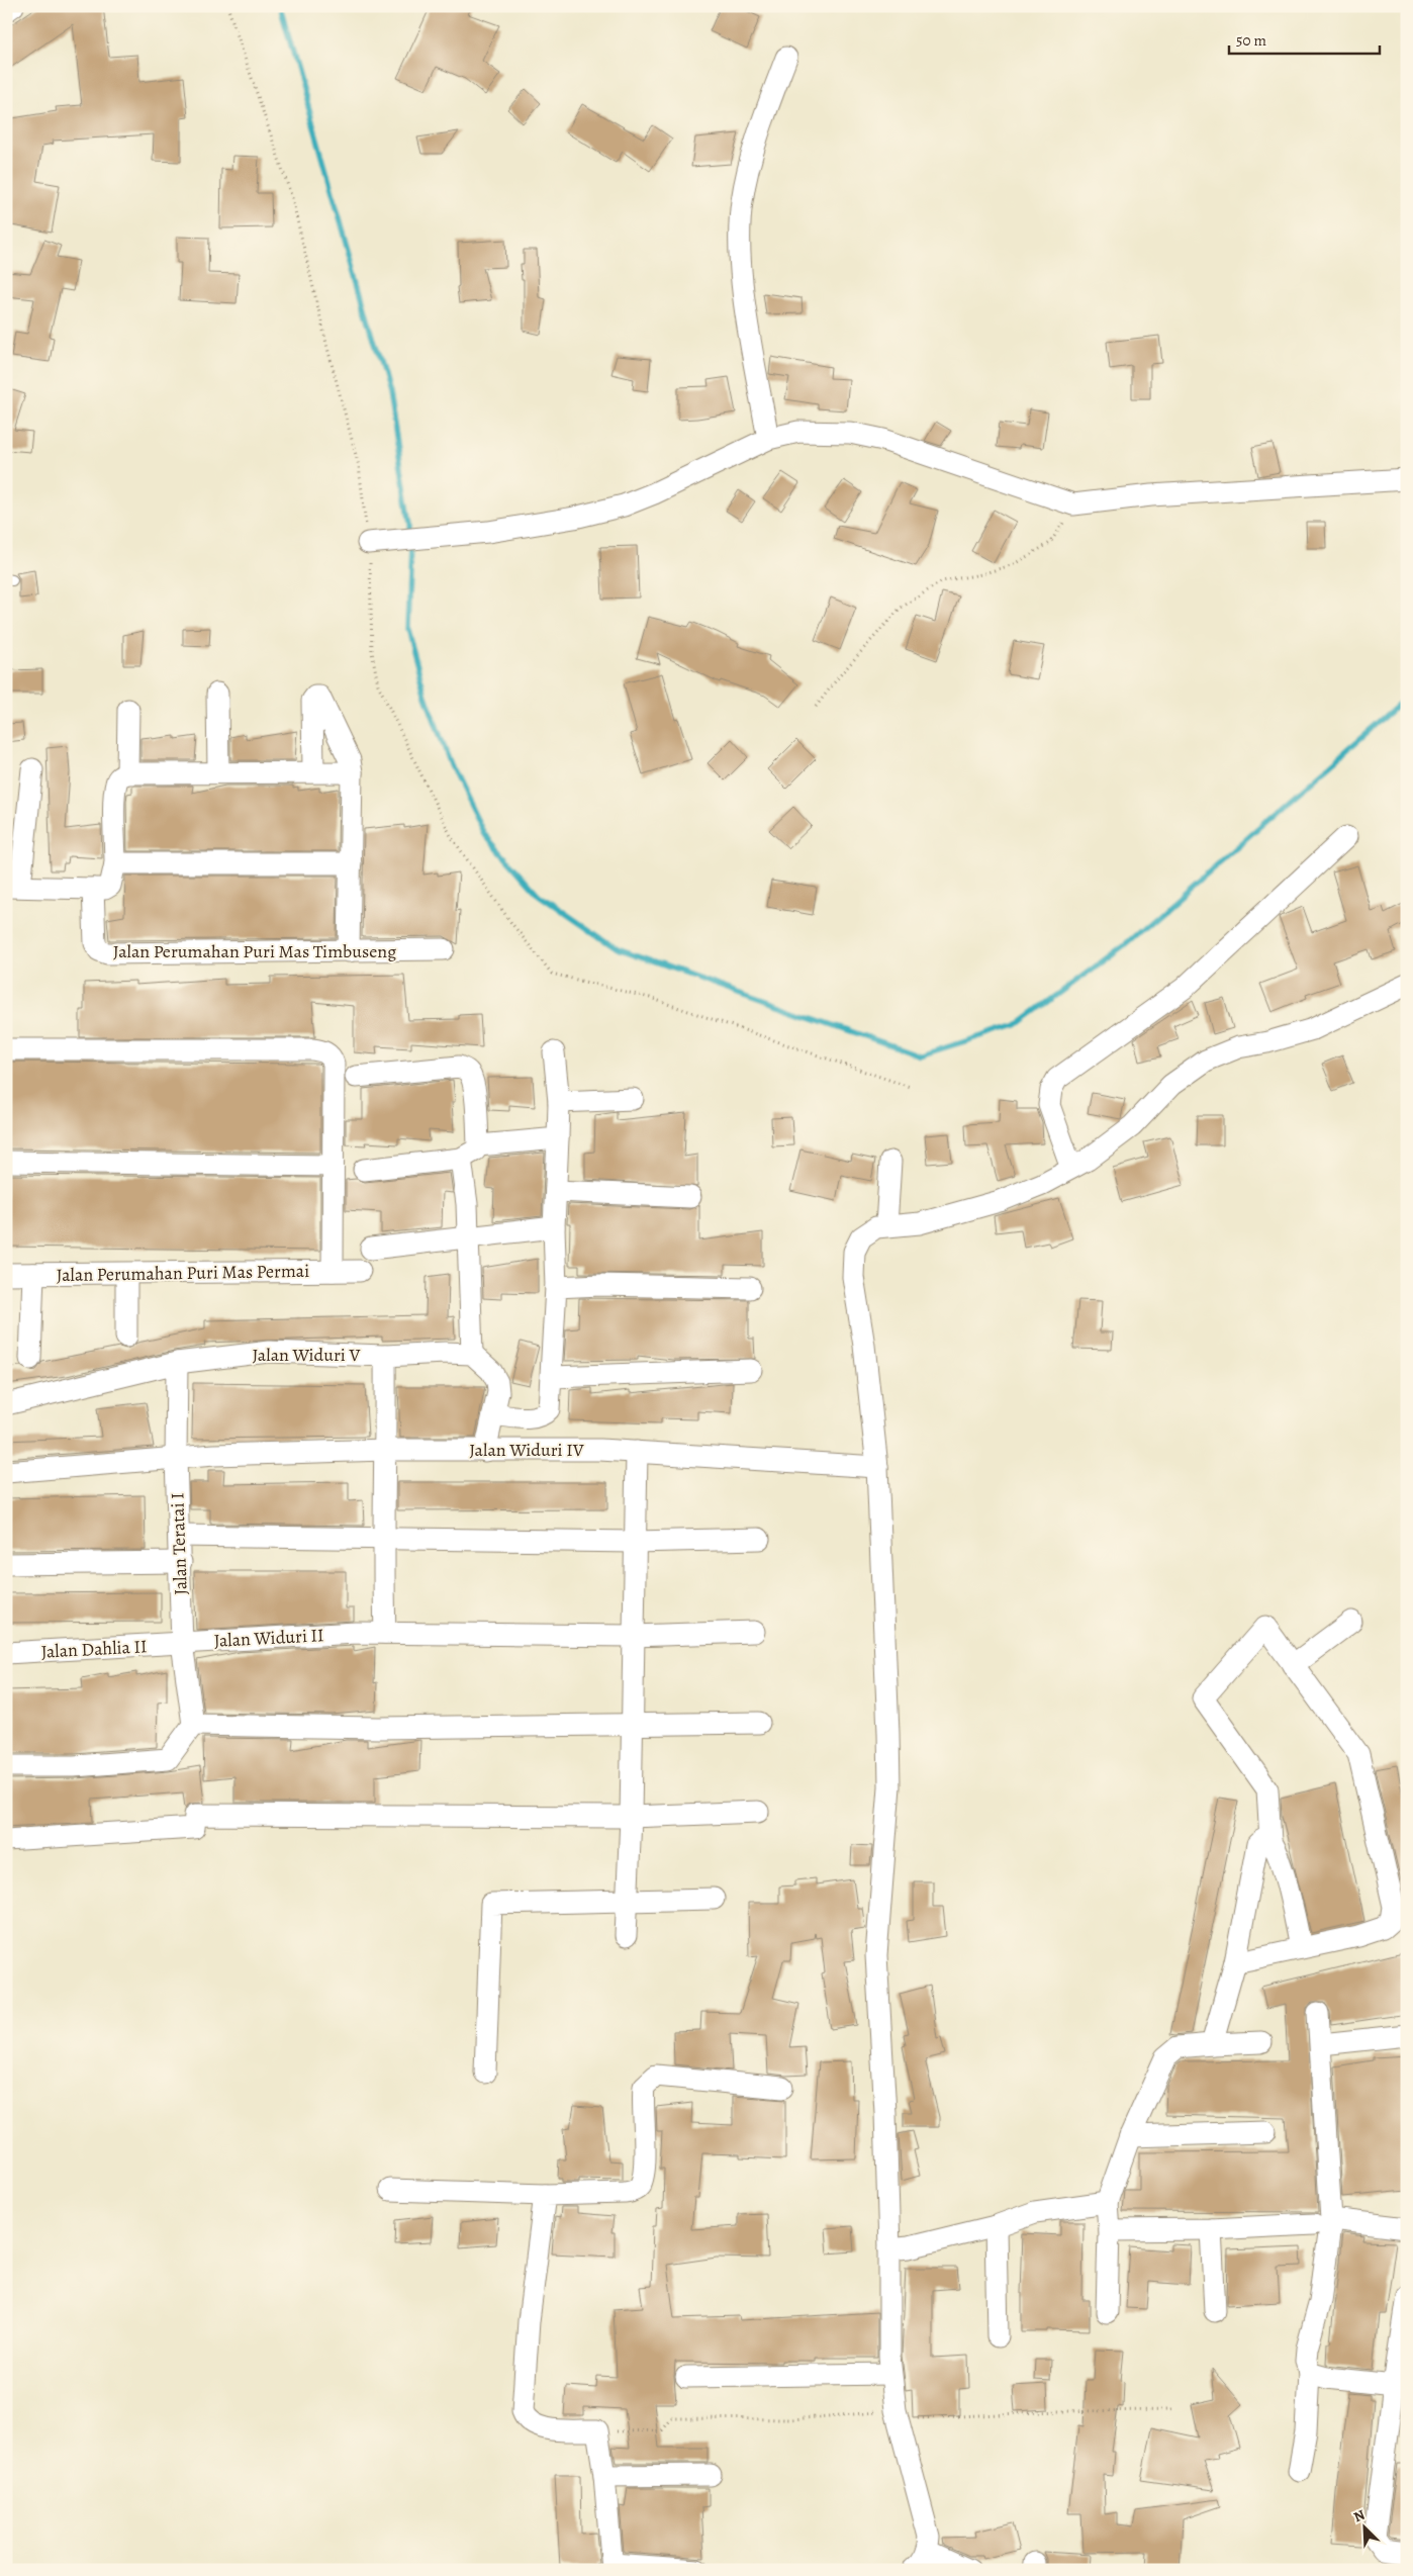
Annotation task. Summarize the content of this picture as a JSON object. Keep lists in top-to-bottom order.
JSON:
{
  "streets": {
    "street": [
      "Jalan Perumahan Puri Mas Timbuseng",
      "Jalan Perumahan Puri Mas Permai",
      "Jalan Widuri V",
      "Jalan Widuri IV",
      "Jalan Teratai I",
      "Jalan Widuri II",
      "Jalan Dahlia II"
    ]
  },
  "crossings": [
    ["Jalan Widuri V", "Jalan Teratai I"],
    ["Jalan Widuri IV", "Jalan Teratai I"],
    ["Jalan Teratai I", "Jalan Widuri II"],
    ["Jalan Teratai I", "Jalan Dahlia II"],
    ["Jalan Widuri II", "Jalan Dahlia II"]
  ],
  "scale_bar": "50 m",
  "north": "top left"
}
